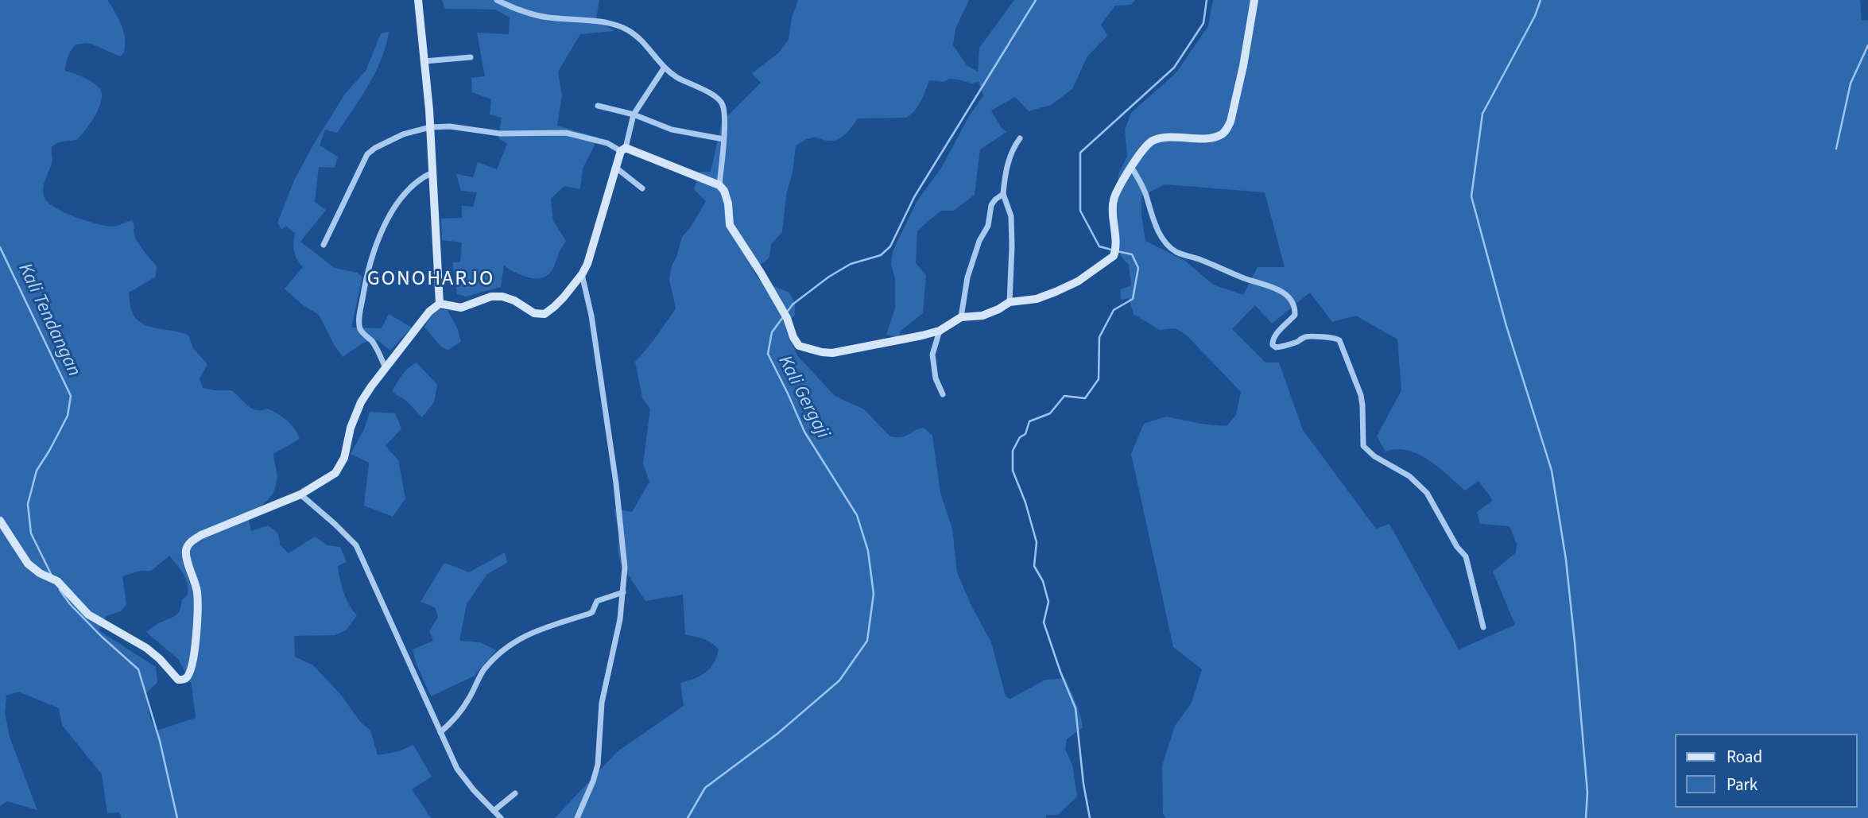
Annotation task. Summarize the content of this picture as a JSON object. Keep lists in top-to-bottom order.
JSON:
{
  "districts": ["GONOHARJO"],
  "water": ["Kali Tendangan", "Kali Gergaji"],
  "legend": ["Road", "Park"]
}
